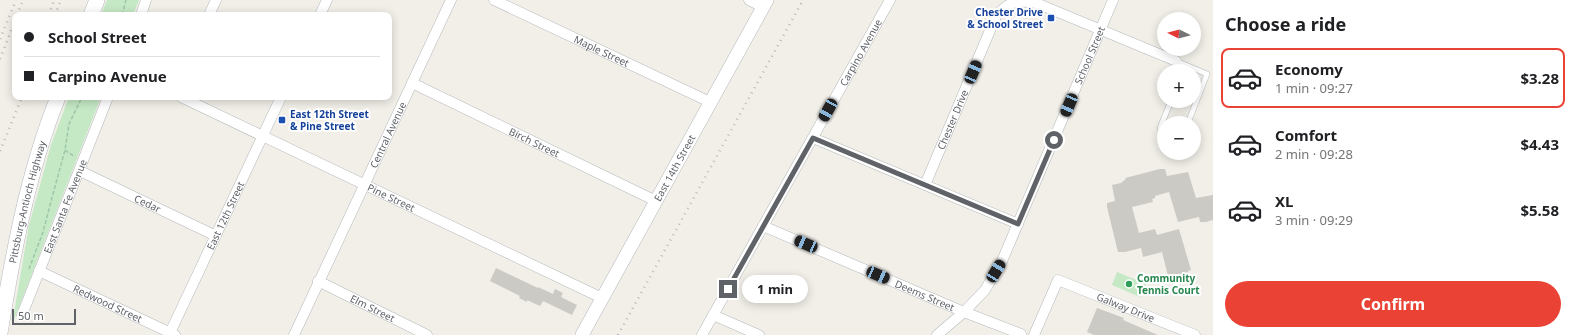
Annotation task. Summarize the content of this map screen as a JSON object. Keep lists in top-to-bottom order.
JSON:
{
  "streets": {
    "main road": ["Pittsburg-Antioch Highway"],
    "street": [
      "Maple Street",
      "Carpino Avenue",
      "School Street",
      "Chester Drive",
      "Central Avenue",
      "Birch Street",
      "East 14th Street",
      "Pine Street",
      "Cedar",
      "East Santa Fe Avenue",
      "East 12th Street",
      "Deems Street",
      "Redwood Street",
      "Galway Drive",
      "Elm Street"
    ]
  },
  "crossings": [
    ["Maple Street", "East 14th Street"],
    ["Carpino Avenue", "Deems Street"],
    ["School Street", "Chester Drive"],
    ["School Street", "Deems Street"],
    ["Central Avenue", "Birch Street"],
    ["Central Avenue", "Pine Street"],
    ["Central Avenue", "Elm Street"],
    ["Birch Street", "East 14th Street"],
    ["East 14th Street", "Pine Street"],
    ["Pine Street", "East 12th Street"],
    ["Cedar", "East Santa Fe Avenue"],
    ["Cedar", "East 12th Street"],
    ["East Santa Fe Avenue", "Redwood Street"],
    ["East 12th Street", "Redwood Street"]
  ],
  "places": {
    "transit": ["Chester Drive & School Street", "East 12th Street & Pine Street"],
    "other": ["Community Tennis Court"]
  },
  "scale_bar": "50 m",
  "north": "left",
  "page": {
    "heading": "Choose a ride",
    "map_buttons": ["+", "−"],
    "banner": ["School Street", "Carpino Avenue"],
    "list": [
      {
        "name": "Economy",
        "note": "1 min · 09:27",
        "value": "$3.28"
      },
      {
        "name": "Comfort",
        "note": "2 min · 09:28",
        "value": "$4.43"
      },
      {
        "name": "XL",
        "note": "3 min · 09:29",
        "value": "$5.58"
      }
    ],
    "buttons": "Confirm",
    "bubble": "1 min",
    "scale": "50 m"
  }
}
